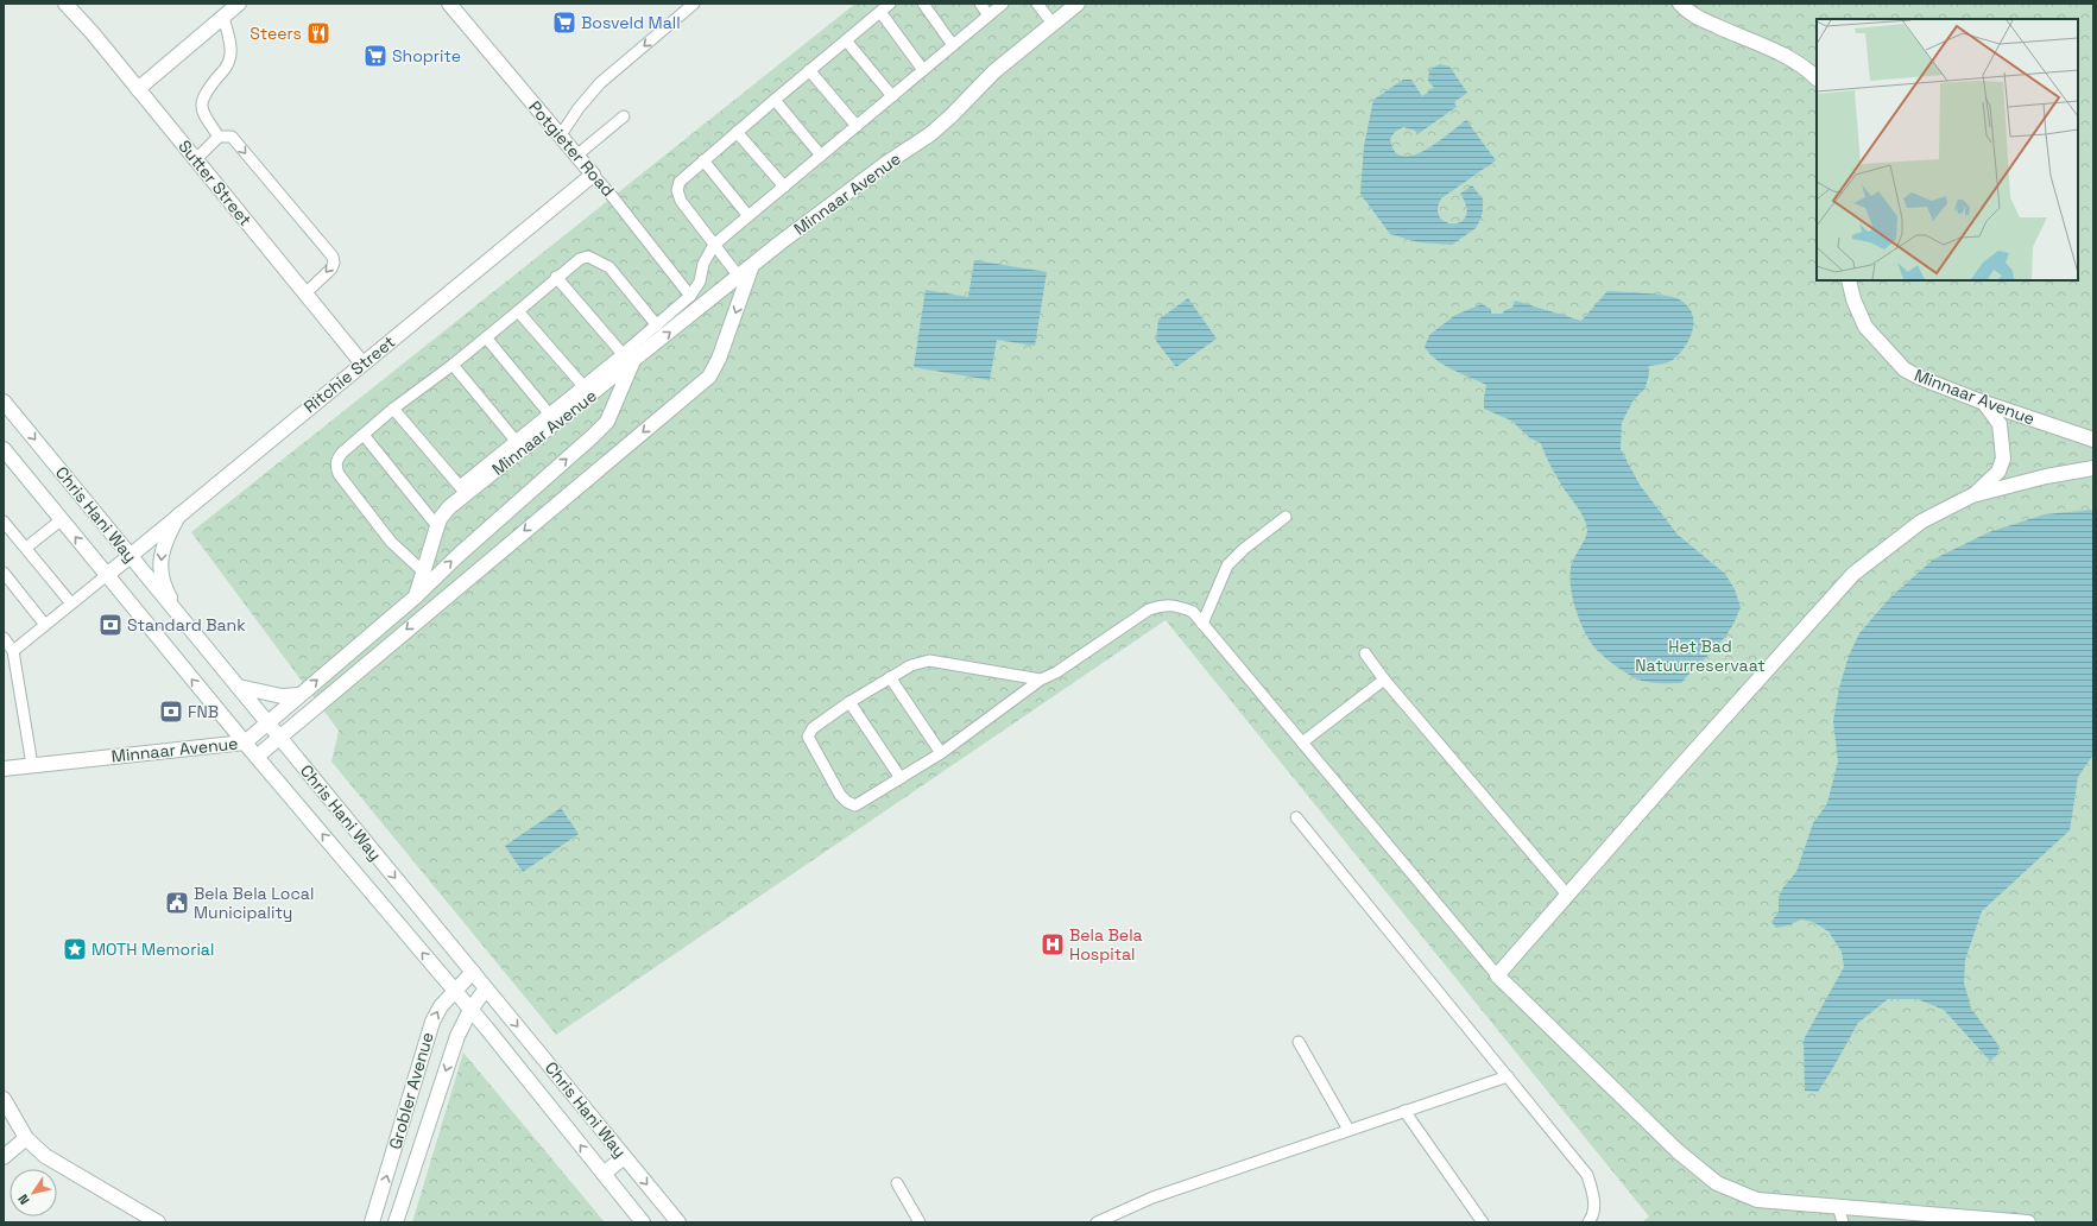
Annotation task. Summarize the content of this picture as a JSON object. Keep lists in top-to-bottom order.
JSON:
{
  "streets": {
    "street": [
      "Potgieter Road",
      "Sutter Street",
      "Minnaar Avenue",
      "Ritchie Street",
      "Chris Hani Way",
      "Grobler Avenue"
    ]
  },
  "crossings": [
    ["Potgieter Road", "Ritchie Street"],
    ["Sutter Street", "Ritchie Street"],
    ["Minnaar Avenue", "Chris Hani Way"],
    ["Ritchie Street", "Chris Hani Way"],
    ["Chris Hani Way", "Grobler Avenue"]
  ],
  "parks": ["Het Bad Natuurreservaat"],
  "places": {
    "supermarket": ["Bosveld Mall", "Shoprite"],
    "restaurant": ["Steers"],
    "bank": ["Standard Bank", "FNB"],
    "public building": ["Bela Bela Local Municipality"],
    "hospital": ["Bela Bela Hospital"],
    "place": ["MOTH Memorial"]
  },
  "north": "bottom left"
}
